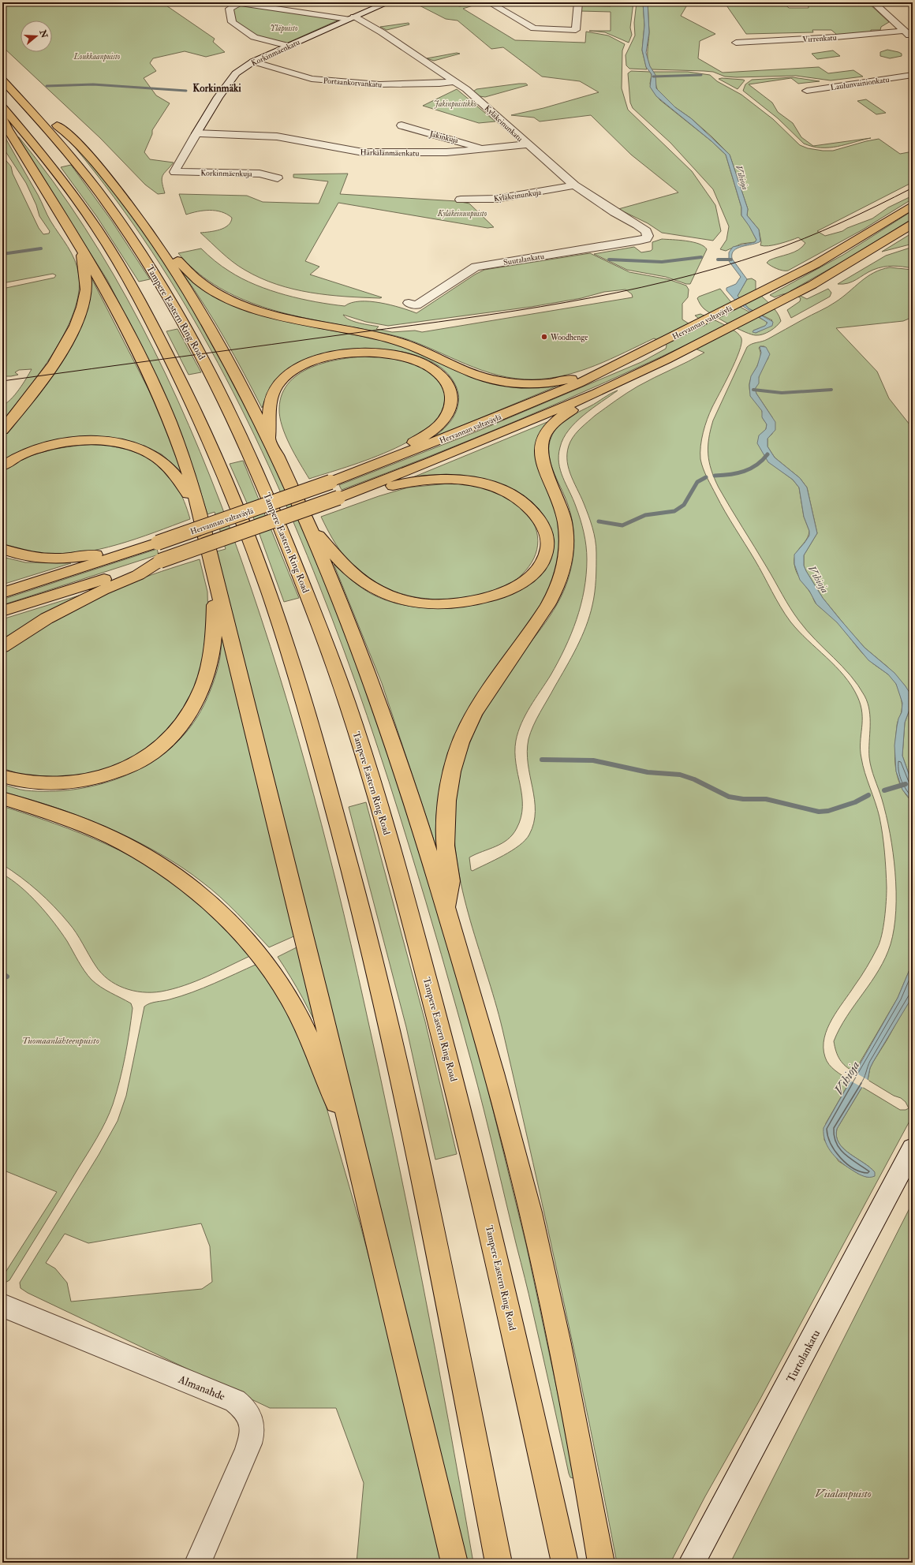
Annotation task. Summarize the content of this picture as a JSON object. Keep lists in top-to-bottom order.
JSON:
{
  "streets": {
    "highway": ["Tampere Eastern Ring Road", "Hervannan valtaväylä"],
    "street": [
      "Virrenkatu",
      "Korkinmäenkatu",
      "Portaankorvankatu",
      "Laulunvainionkatu",
      "Kyläkeinunkatu",
      "Jakinkuja",
      "Härkälänmäenkatu",
      "Korkinmäenkuja",
      "Kyläkeinunkuja",
      "Suutalankatu",
      "Turtolankatu",
      "Almanahde"
    ]
  },
  "crossings": [
    ["Korkinmäenkatu", "Portaankorvankatu"],
    ["Korkinmäenkatu", "Kyläkeinunkatu"],
    ["Korkinmäenkatu", "Härkälänmäenkatu"],
    ["Korkinmäenkatu", "Korkinmäenkuja"],
    ["Portaankorvankatu", "Kyläkeinunkatu"],
    ["Kyläkeinunkatu", "Härkälänmäenkatu"],
    ["Kyläkeinunkatu", "Kyläkeinunkuja"],
    ["Kyläkeinunkatu", "Suutalankatu"],
    ["Jakinkuja", "Härkälänmäenkatu"]
  ],
  "districts": ["Korkinmäki"],
  "water": ["Vihioja"],
  "parks": [
    "Yläpuisto",
    "Loukkaanpuisto",
    "Jakinpuistikko",
    "Kyläkeinunpuisto",
    "Tuomaanlähteenpuisto",
    "Viialanpuisto"
  ],
  "places": ["Woodhenge"],
  "north": "right"
}
